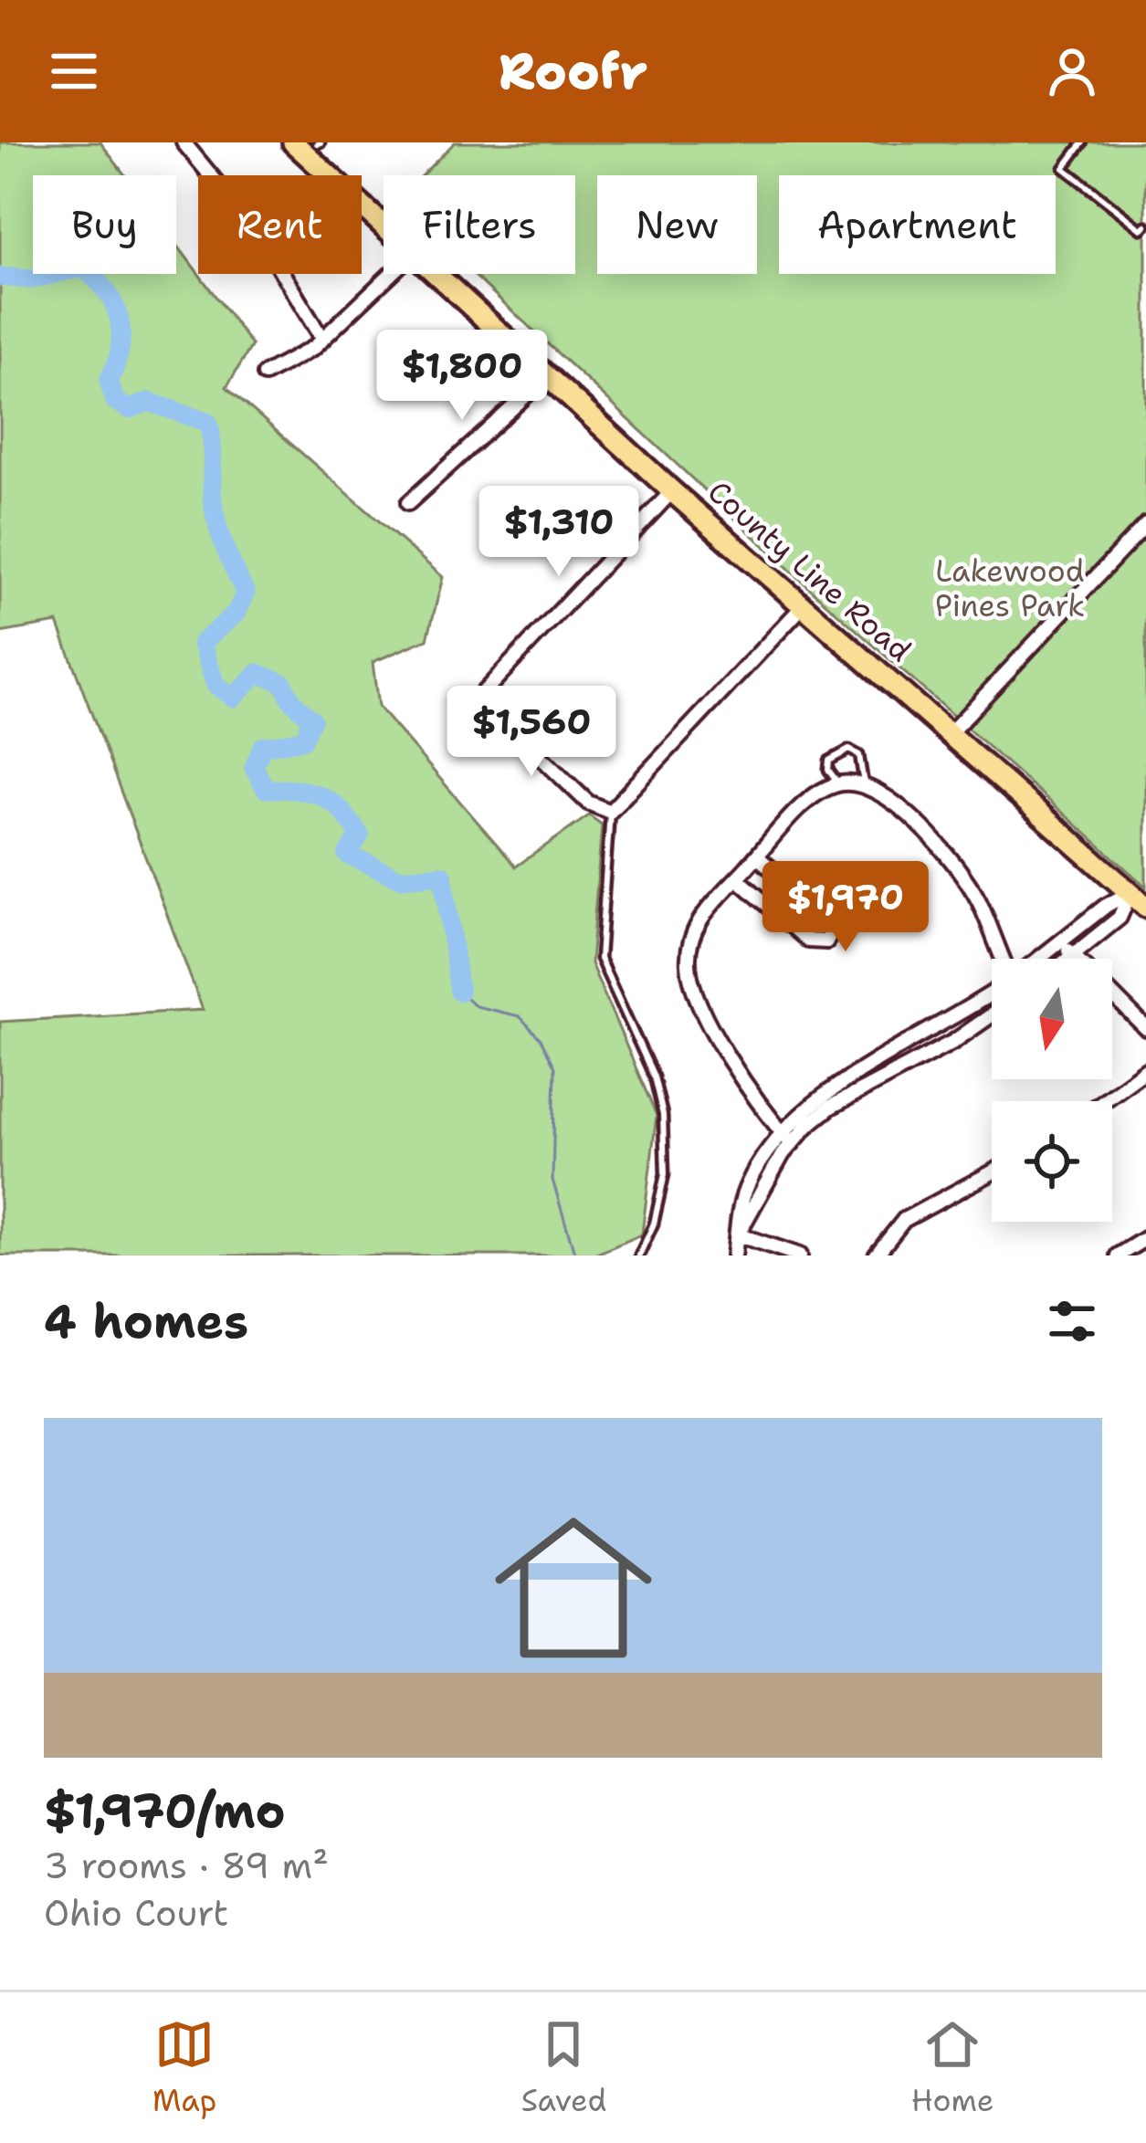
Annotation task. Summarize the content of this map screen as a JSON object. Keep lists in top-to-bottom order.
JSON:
{
  "streets": {
    "main road": ["County Line Road"]
  },
  "parks": ["Lakewood Pines Park"],
  "north": "bottom",
  "page": {
    "header": "Roofr",
    "chip": [
      "Buy",
      "Rent",
      "Filters",
      "New",
      "Apartment"
    ],
    "price": [
      "$1,800",
      "$1,310",
      "$1,560",
      "$1,970"
    ],
    "heading": "4 homes",
    "list": [
      {
        "name": "$1,970/mo",
        "note": "3 rooms · 89 m² · Ohio Court"
      }
    ],
    "tabs": ["Map", "Saved", "Home"]
  }
}
